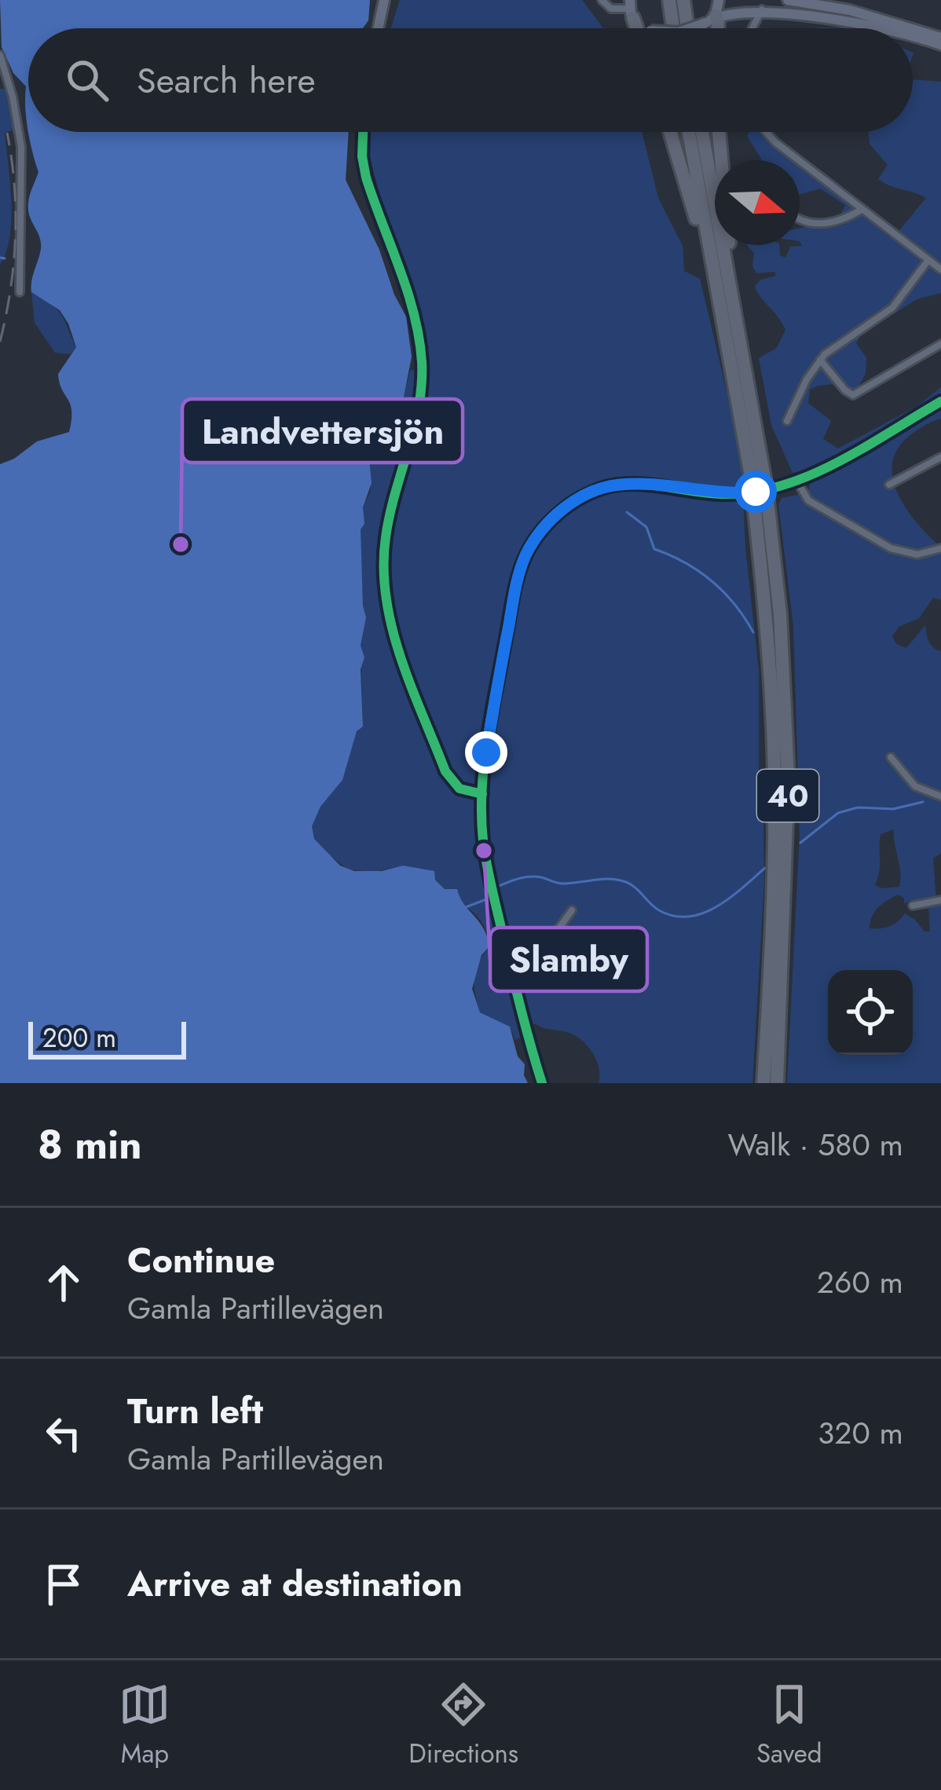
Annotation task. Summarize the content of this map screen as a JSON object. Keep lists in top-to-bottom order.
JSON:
{
  "streets": {
    "highway": ["40"]
  },
  "places": ["Landvettersjön", "Slamby"],
  "scale_bar": "200 m",
  "north": "right",
  "page": {
    "search": "Search here",
    "scale": "200 m",
    "heading": ["8 min", "Walk · 580 m"],
    "list": [
      ["Continue", "Gamla Partillevägen", "260 m"],
      ["Turn left", "Gamla Partillevägen", "320 m"],
      "Arrive at destination"
    ],
    "nav": ["Map", "Directions", "Saved"]
  }
}
